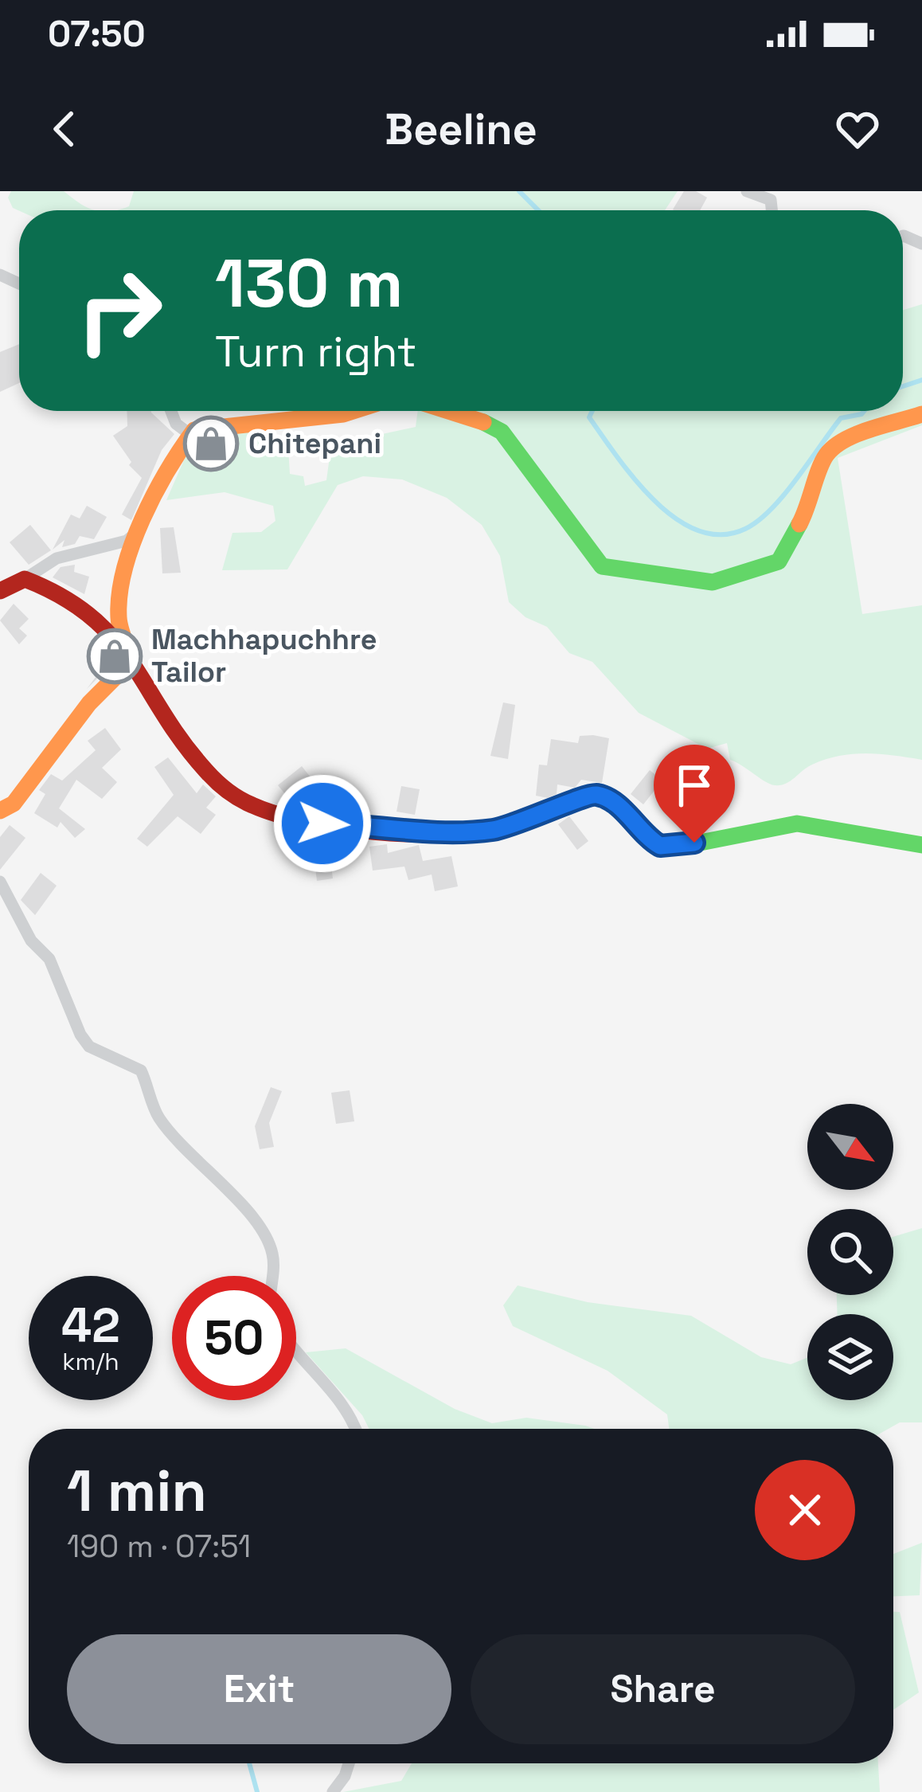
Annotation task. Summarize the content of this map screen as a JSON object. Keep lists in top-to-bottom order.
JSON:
{
  "places": {
    "shop": ["Chitepani", "Machhapuchhre Tailor"]
  },
  "north": "bottom right",
  "page": {
    "status": "07:50",
    "header": "Beeline",
    "turn": ["130 m", "Turn right"],
    "speed": "42 km/h",
    "limit": "50",
    "heading": ["1 min", "190 m · 07:51"],
    "buttons": ["Exit", "Share"]
  }
}
